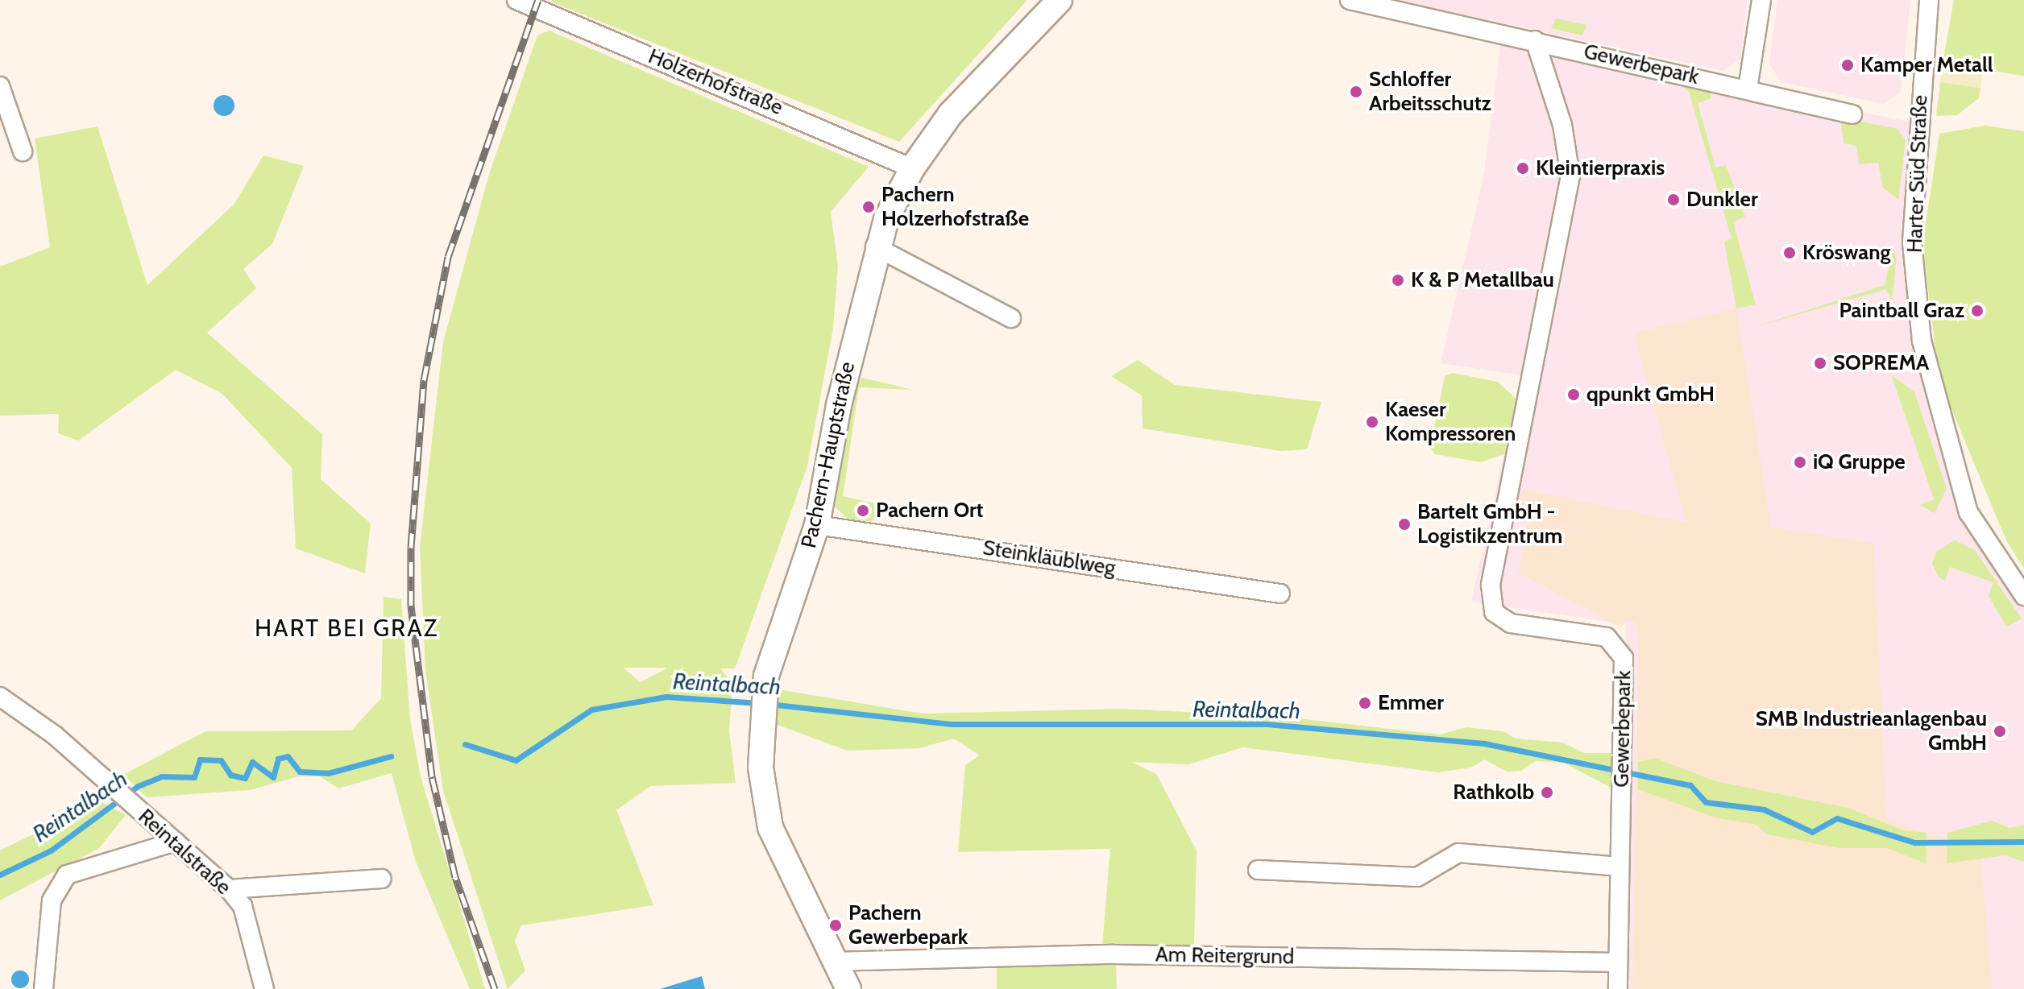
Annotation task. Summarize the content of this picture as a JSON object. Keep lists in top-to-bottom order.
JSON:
{
  "streets": {
    "main road": ["Pachern-Hauptstraße"],
    "street": [
      "Gewerbepark",
      "Holzerhofstraße",
      "Harter Süd Straße",
      "Steinkläublweg",
      "Reintalstraße",
      "Am Reitergrund"
    ]
  },
  "crossings": [
    ["Gewerbepark", "Am Reitergrund"],
    ["Holzerhofstraße", "Pachern-Hauptstraße"],
    ["Pachern-Hauptstraße", "Steinkläublweg"],
    ["Pachern-Hauptstraße", "Am Reitergrund"]
  ],
  "districts": ["HART BEI GRAZ"],
  "water": ["Reintalbach"],
  "places": [
    "Kamper Metall",
    "Schloffer Arbeitsschutz",
    "Kleintierpraxis",
    "Dunkler",
    "Pachern Holzerhofstraße",
    "Kröswang",
    "K & P Metallbau",
    "Paintball Graz",
    "SOPREMA",
    "qpunkt GmbH",
    "Kaeser Kompressoren",
    "iQ Gruppe",
    "Pachern Ort",
    "Bartelt GmbH - Logistikzentrum",
    "Emmer",
    "SMB Industrieanlagenbau GmbH",
    "Rathkolb",
    "Pachern Gewerbepark"
  ]
}
